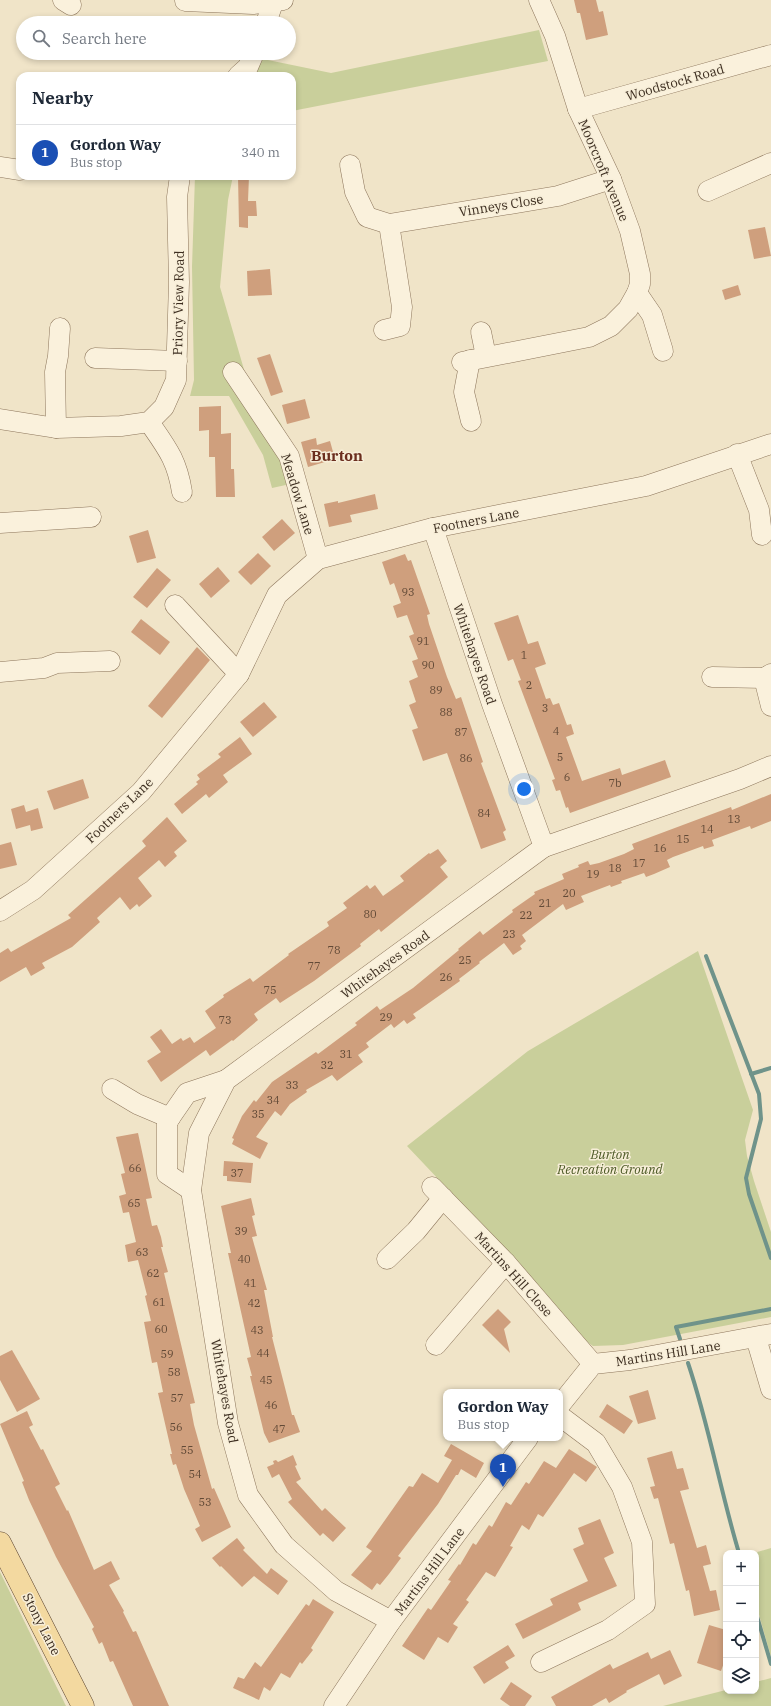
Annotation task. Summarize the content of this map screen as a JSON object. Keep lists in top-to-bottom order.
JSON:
{
  "streets": {
    "main road": ["Stony Lane"],
    "street": [
      "Woodstock Road",
      "Moorcroft Avenue",
      "Vinneys Close",
      "Priory View Road",
      "Meadow Lane",
      "Footners Lane",
      "Whitehayes Road",
      "Martins Hill Close",
      "Martins Hill Lane"
    ]
  },
  "crossings": [
    ["Woodstock Road", "Moorcroft Avenue"],
    ["Moorcroft Avenue", "Vinneys Close"],
    ["Meadow Lane", "Footners Lane"],
    ["Footners Lane", "Whitehayes Road"],
    ["Whitehayes Road", "Martins Hill Lane"],
    ["Martins Hill Close", "Martins Hill Lane"]
  ],
  "districts": ["Burton"],
  "parks": ["Burton Recreation Ground"],
  "house_numbers": [
    "93",
    "91",
    "1",
    "90",
    "2",
    "89",
    "3",
    "88",
    "4",
    "87",
    "5",
    "86",
    "6",
    "7b",
    "84",
    "13",
    "14",
    "15",
    "16",
    "17",
    "18",
    "19",
    "20",
    "21",
    "80",
    "22",
    "23",
    "78",
    "25",
    "77",
    "26",
    "75",
    "29",
    "73",
    "31",
    "32",
    "33",
    "34",
    "35",
    "66",
    "37",
    "65",
    "39",
    "63",
    "40",
    "62",
    "41",
    "61",
    "42",
    "60",
    "43",
    "44",
    "59",
    "58",
    "45",
    "57",
    "46",
    "56",
    "47",
    "55",
    "54",
    "53"
  ],
  "page": {
    "search": "Search here",
    "heading": "Nearby",
    "list": [
      {
        "mark": "1",
        "name": "Gordon Way",
        "note": "Bus stop",
        "value": "340 m"
      }
    ],
    "popup": ["Gordon Way", "Bus stop"],
    "pins": "1",
    "map_buttons": ["+", "−"]
  }
}
